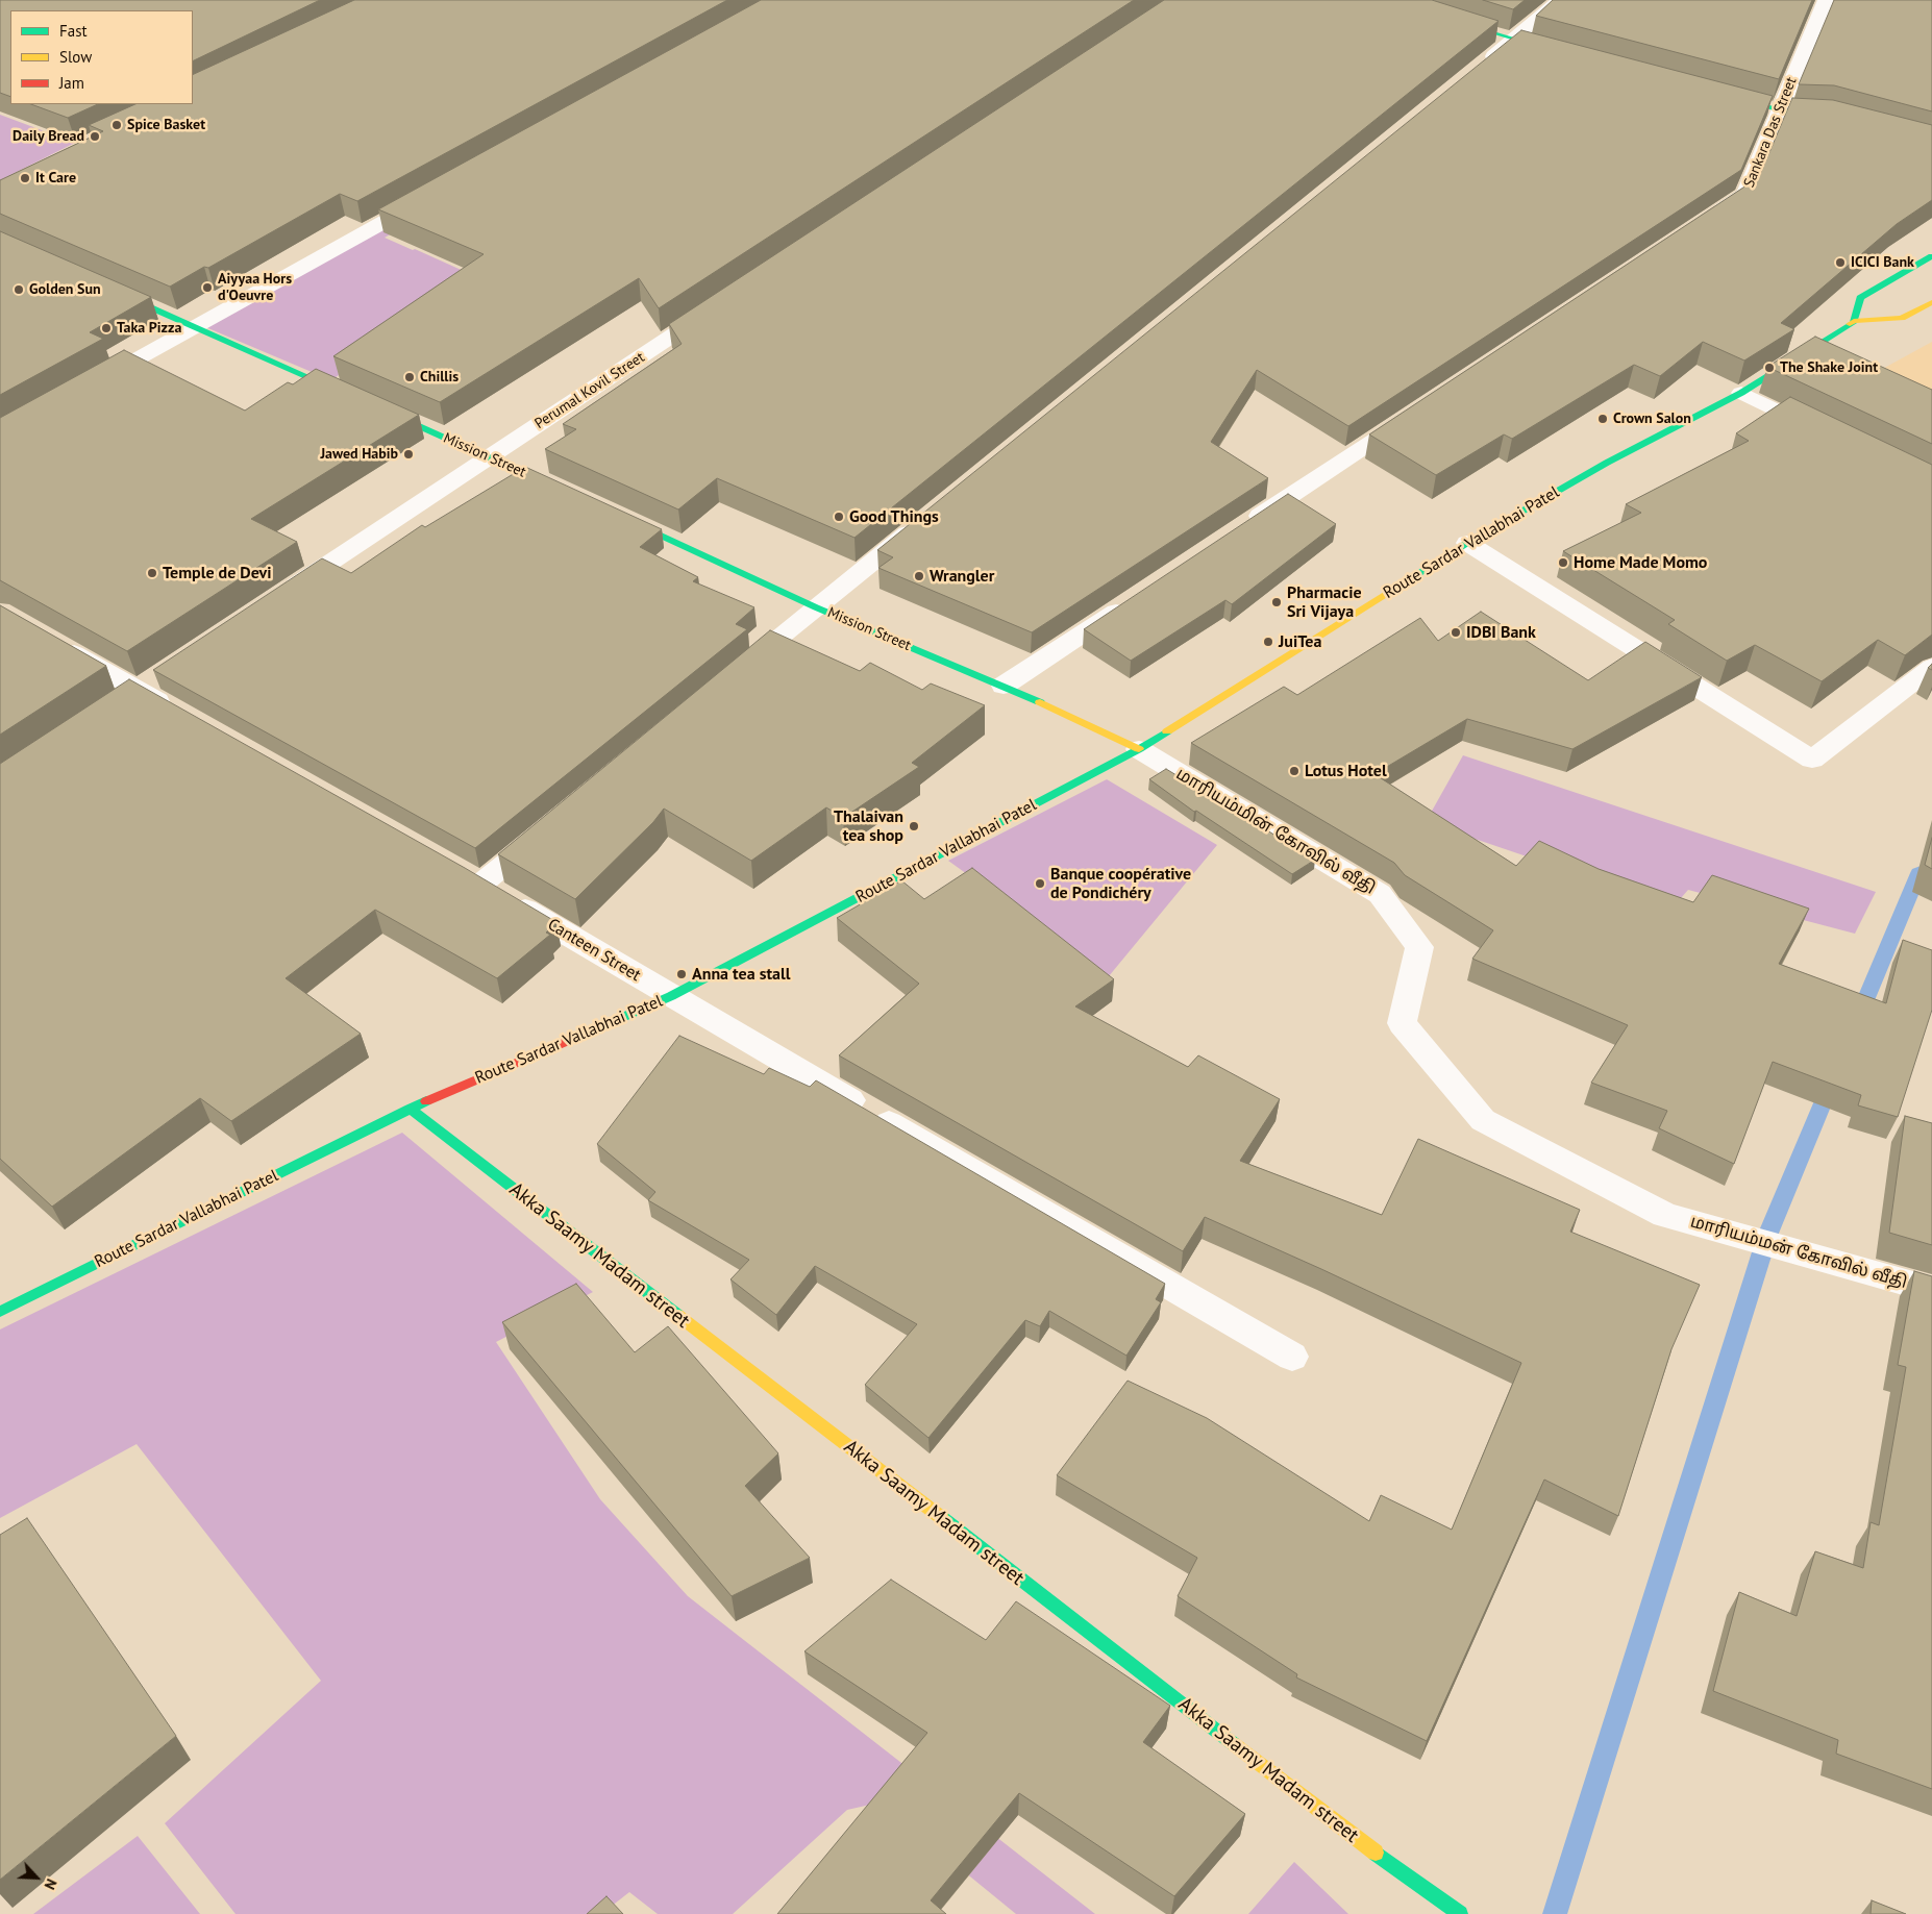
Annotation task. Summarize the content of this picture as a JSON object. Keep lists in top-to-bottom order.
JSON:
{
  "streets": {
    "street": [
      "Sankara Das Street",
      "Perumal Kovil Street",
      "Mission Street",
      "Route Sardar Vallabhai Patel",
      "மாரியம்மின் கோவில் வீதி",
      "Canteen Street",
      "மாரியம்மன் கோவில் வீதி",
      "Akka Saamy Madam street"
    ]
  },
  "crossings": [
    ["Perumal Kovil Street", "Mission Street"],
    ["Mission Street", "Route Sardar Vallabhai Patel"],
    ["Mission Street", "மாரியம்மின் கோவில் வீதி"],
    ["Route Sardar Vallabhai Patel", "மாரியம்மின் கோவில் வீதி"],
    ["Route Sardar Vallabhai Patel", "Canteen Street"],
    ["Route Sardar Vallabhai Patel", "Akka Saamy Madam street"],
    ["மாரியம்மின் கோவில் வீதி", "மாரியம்மன் கோவில் வீதி"]
  ],
  "places": [
    "Spice Basket",
    "Daily Bread",
    "It Care",
    "ICICI Bank",
    "Aiyyaa Hors d'Oeuvre",
    "Golden Sun",
    "Taka Pizza",
    "The Shake Joint",
    "Chillis",
    "Crown Salon",
    "Jawed Habib",
    "Good Things",
    "Home Made Momo",
    "Temple de Devi",
    "Wrangler",
    "Pharmacie Sri Vijaya",
    "IDBI Bank",
    "JuiTea",
    "Lotus Hotel",
    "Thalaivan tea shop",
    "Banque coopérative de Pondichéry",
    "Anna tea stall"
  ],
  "legend": ["Fast", "Slow", "Jam"],
  "north": "bottom right"
}
